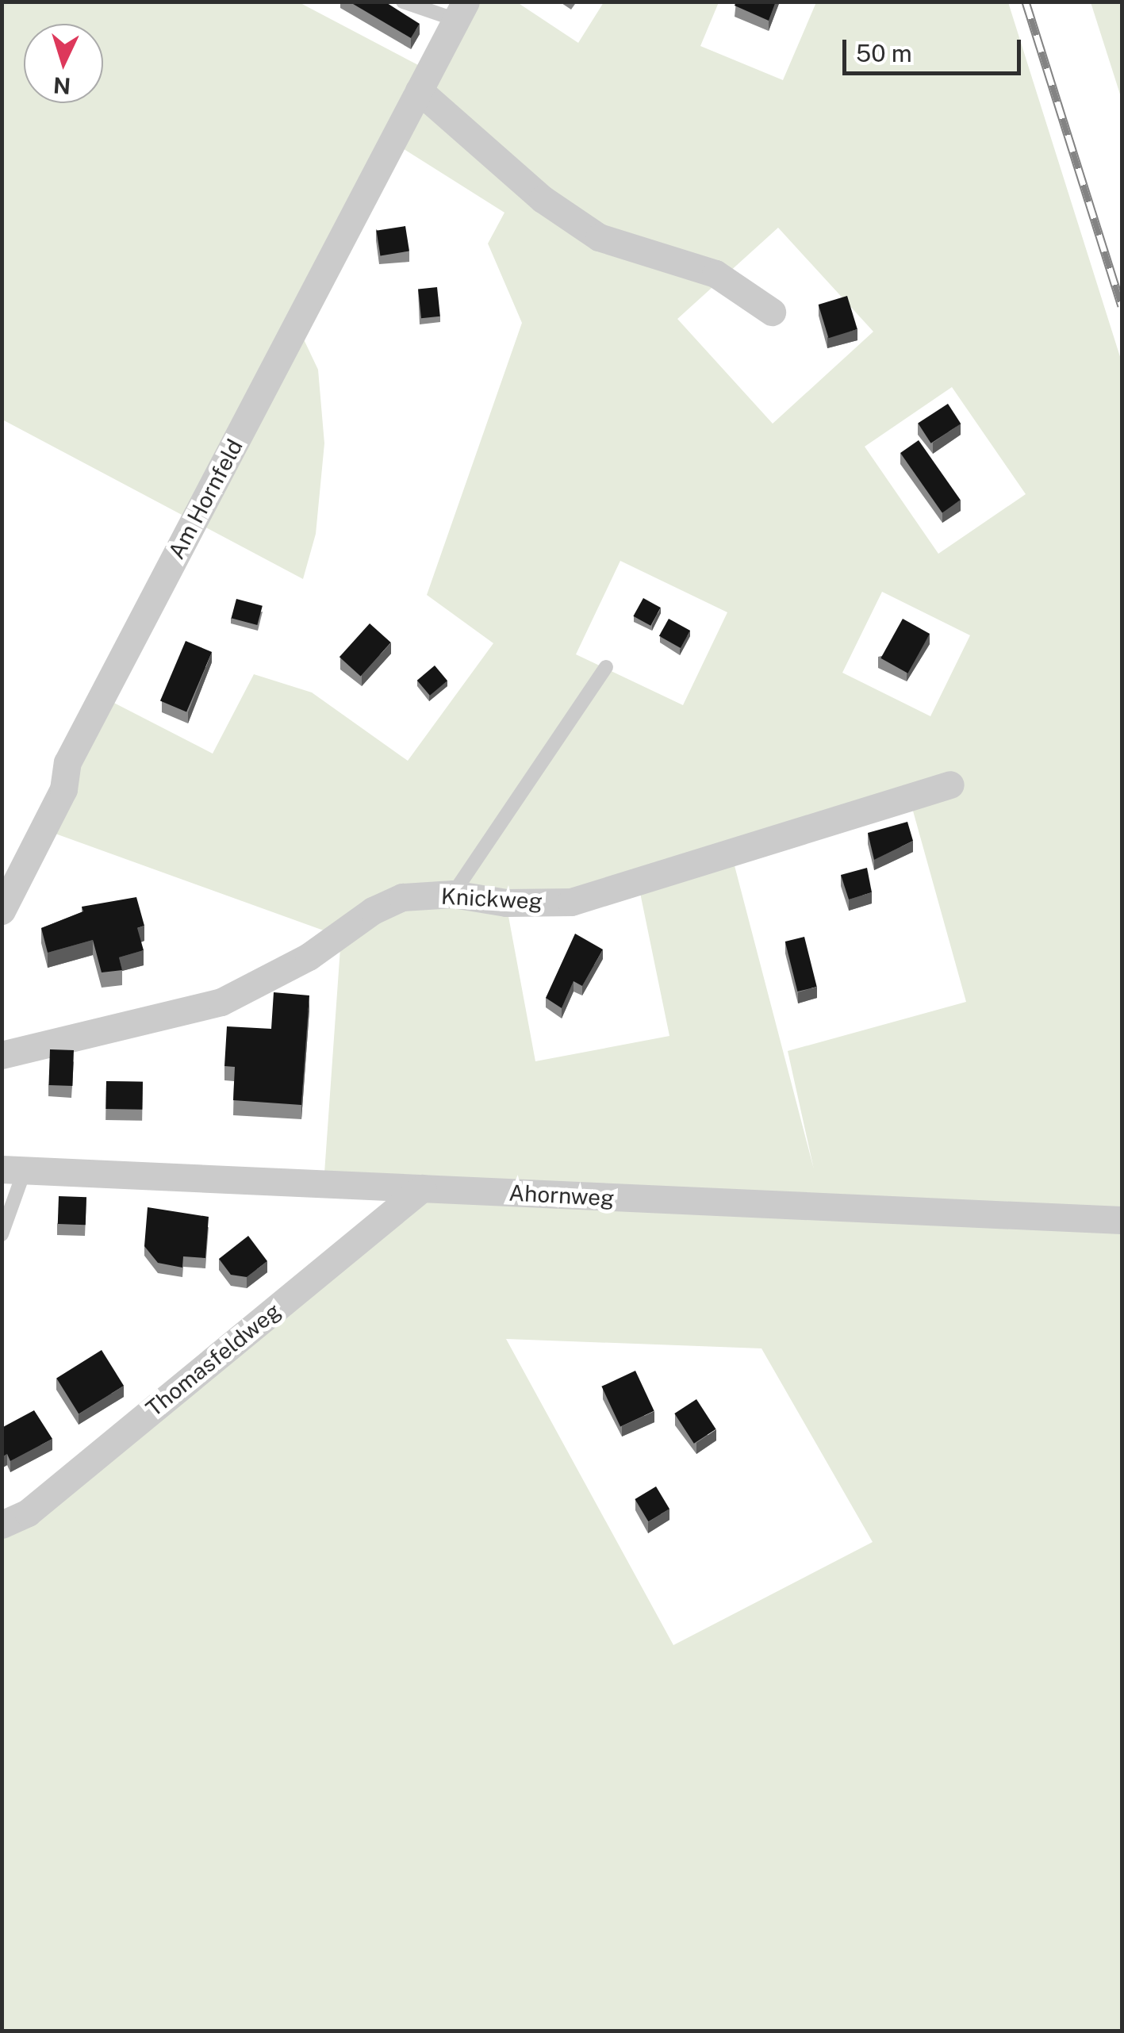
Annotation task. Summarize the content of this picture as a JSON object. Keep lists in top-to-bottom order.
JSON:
{
  "streets": {
    "street": [
      "Am Hornfeld",
      "Knickweg",
      "Ahornweg",
      "Thomasfeldweg"
    ]
  },
  "crossings": [
    ["Ahornweg", "Thomasfeldweg"]
  ],
  "scale_bar": "50 m",
  "north": "bottom"
}
